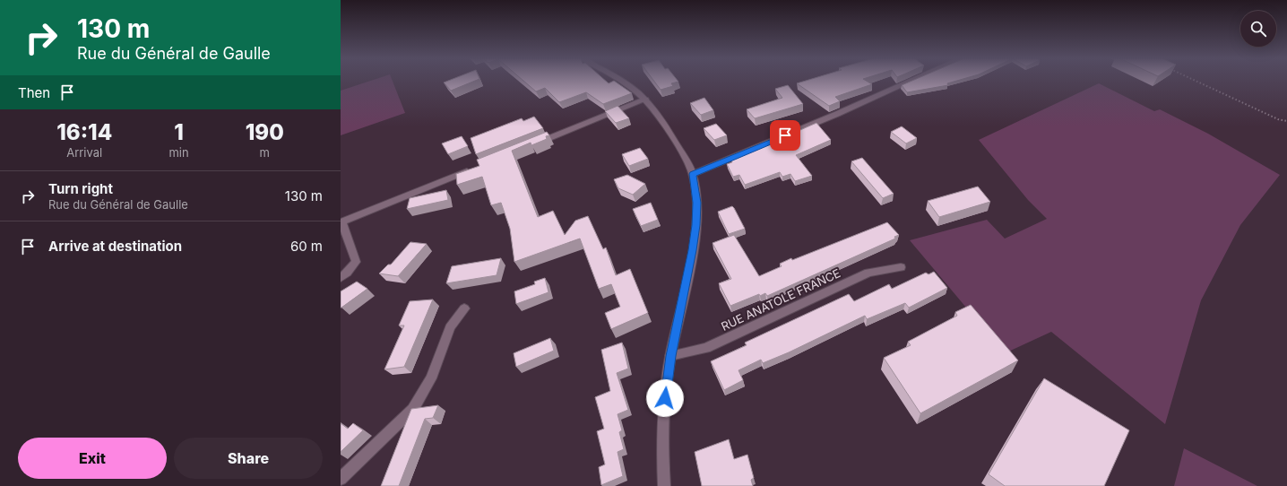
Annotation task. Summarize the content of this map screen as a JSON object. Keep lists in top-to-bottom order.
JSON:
{
  "streets": {
    "street": ["RUE ANATOLE FRANCE"]
  },
  "page": {
    "turn": ["130 m", "Rue du Général de Gaulle"],
    "then": "Then",
    "eta": [
      "16:14",
      "Arrival",
      "1",
      "min",
      "190",
      "m"
    ],
    "list": [
      {
        "name": "Turn right",
        "note": "Rue du Général de Gaulle",
        "value": "130 m"
      },
      {
        "name": "Arrive at destination",
        "value": "60 m"
      }
    ],
    "buttons": ["Exit", "Share"]
  }
}
